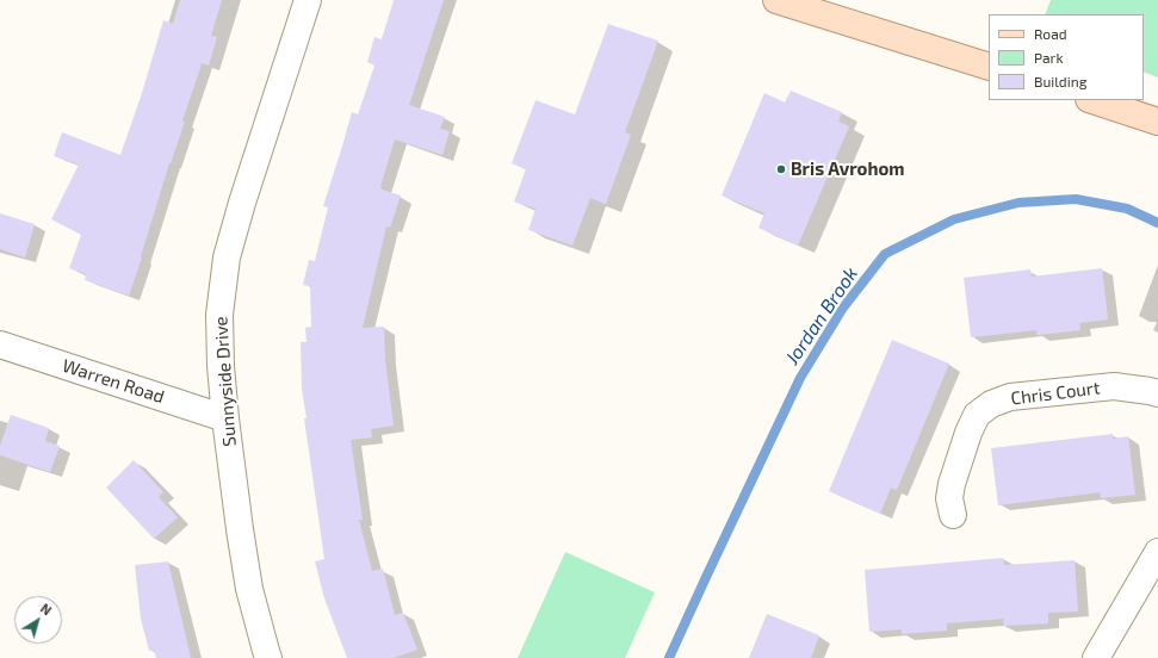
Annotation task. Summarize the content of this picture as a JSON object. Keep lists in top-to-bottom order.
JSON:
{
  "streets": {
    "street": ["Warren Road", "Sunnyside Drive", "Chris Court"]
  },
  "crossings": [
    ["Warren Road", "Sunnyside Drive"]
  ],
  "water": ["Jordan Brook"],
  "places": ["Bris Avrohom"],
  "legend": ["Road", "Park", "Building"],
  "north": "top right"
}
